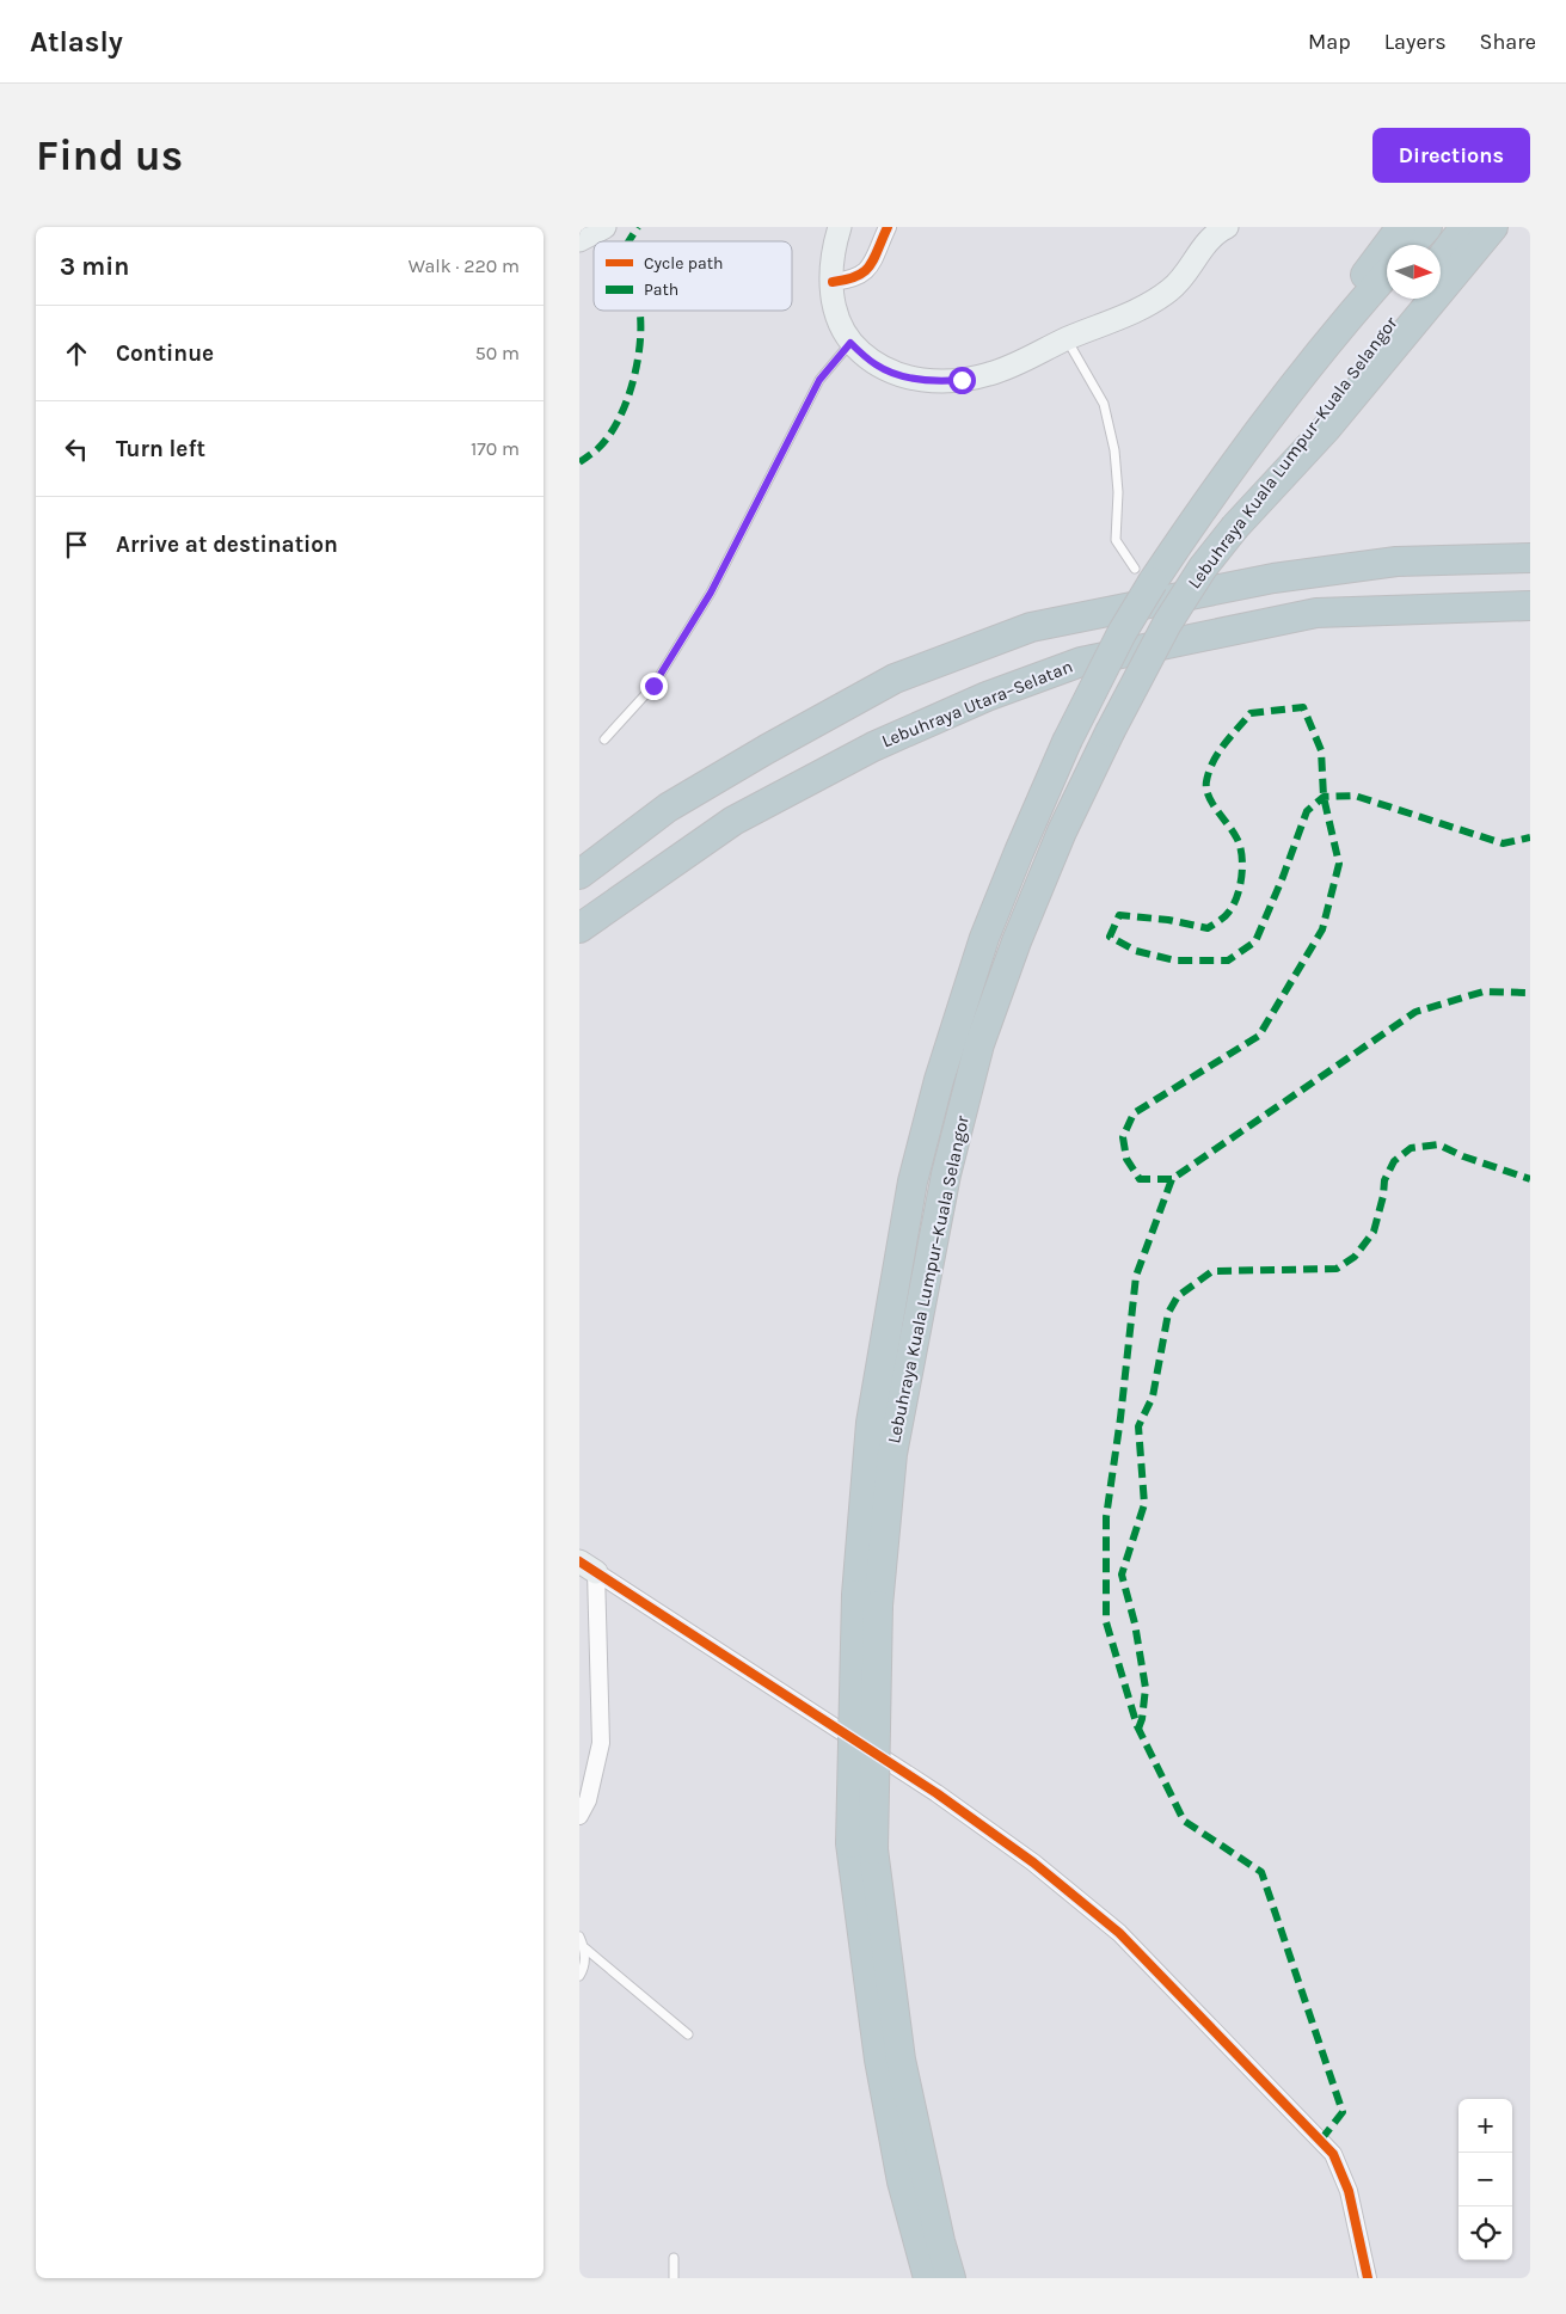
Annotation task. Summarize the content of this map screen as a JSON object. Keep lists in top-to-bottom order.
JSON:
{
  "streets": {
    "highway": ["Lebuhraya Kuala Lumpur–Kuala Selangor", "Lebuhraya Utara–Selatan"]
  },
  "legend": ["Cycle path", "Path"],
  "north": "right",
  "page": {
    "header": "Atlasly",
    "nav": ["Map", "Layers", "Share"],
    "buttons": "Directions",
    "title": "Find us",
    "heading": ["3 min", "Walk · 220 m"],
    "list": [
      ["Continue", "50 m"],
      ["Turn left", "170 m"],
      "Arrive at destination"
    ],
    "map_buttons": ["+", "−"]
  }
}
